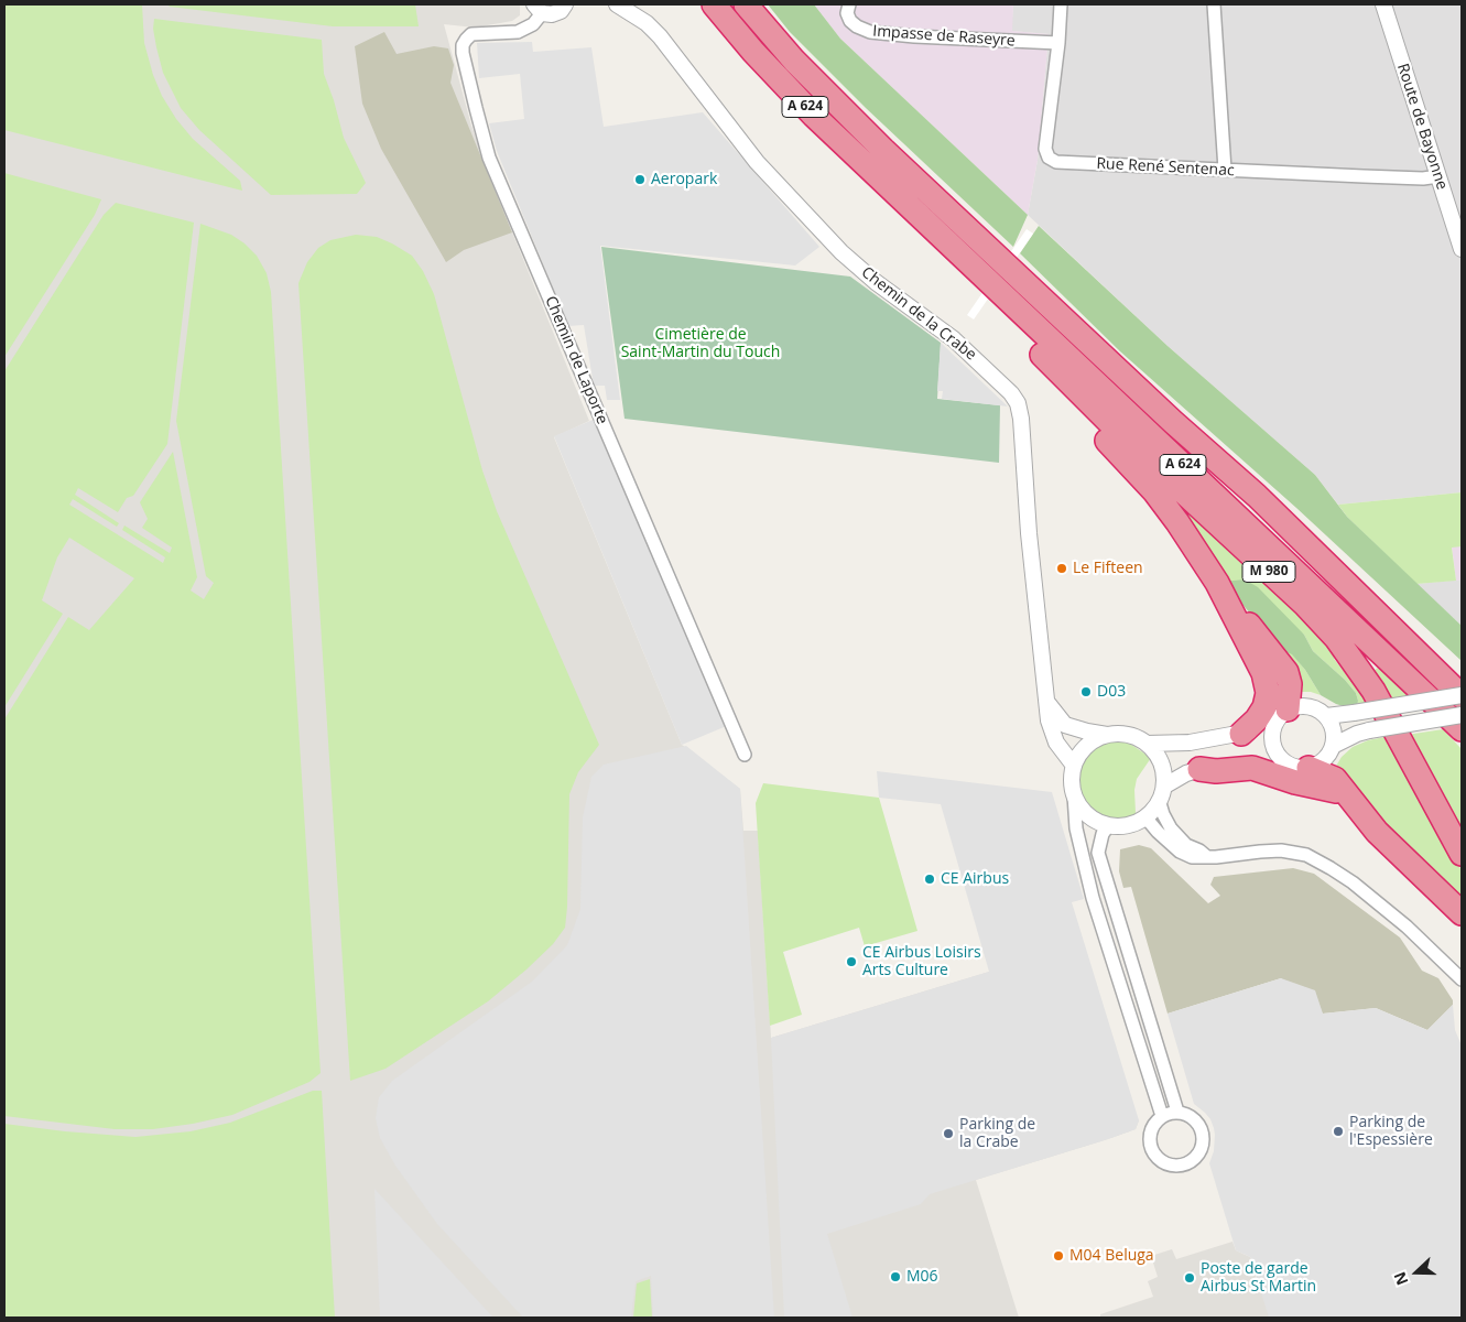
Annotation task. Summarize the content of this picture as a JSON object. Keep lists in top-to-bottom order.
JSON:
{
  "streets": {
    "highway": ["A 624", "M 980"],
    "street": [
      "Impasse de Raseyre",
      "Route de Bayonne",
      "Rue René Sentenac",
      "Chemin de la Crabe",
      "Chemin de Laporte"
    ]
  },
  "crossings": [
    ["Impasse de Raseyre", "Rue René Sentenac"],
    ["A 624", "M 980"],
    ["Route de Bayonne", "Rue René Sentenac"]
  ],
  "parks": ["Cimetière de Saint-Martin du Touch"],
  "places": [
    "Aeropark",
    "Le Fifteen",
    "D03",
    "CE Airbus",
    "CE Airbus Loisirs Arts Culture",
    "Parking de l'Espessière",
    "Parking de la Crabe",
    "M04 Beluga",
    "M06",
    "Poste de garde Airbus St Martin"
  ],
  "north": "left"
}
